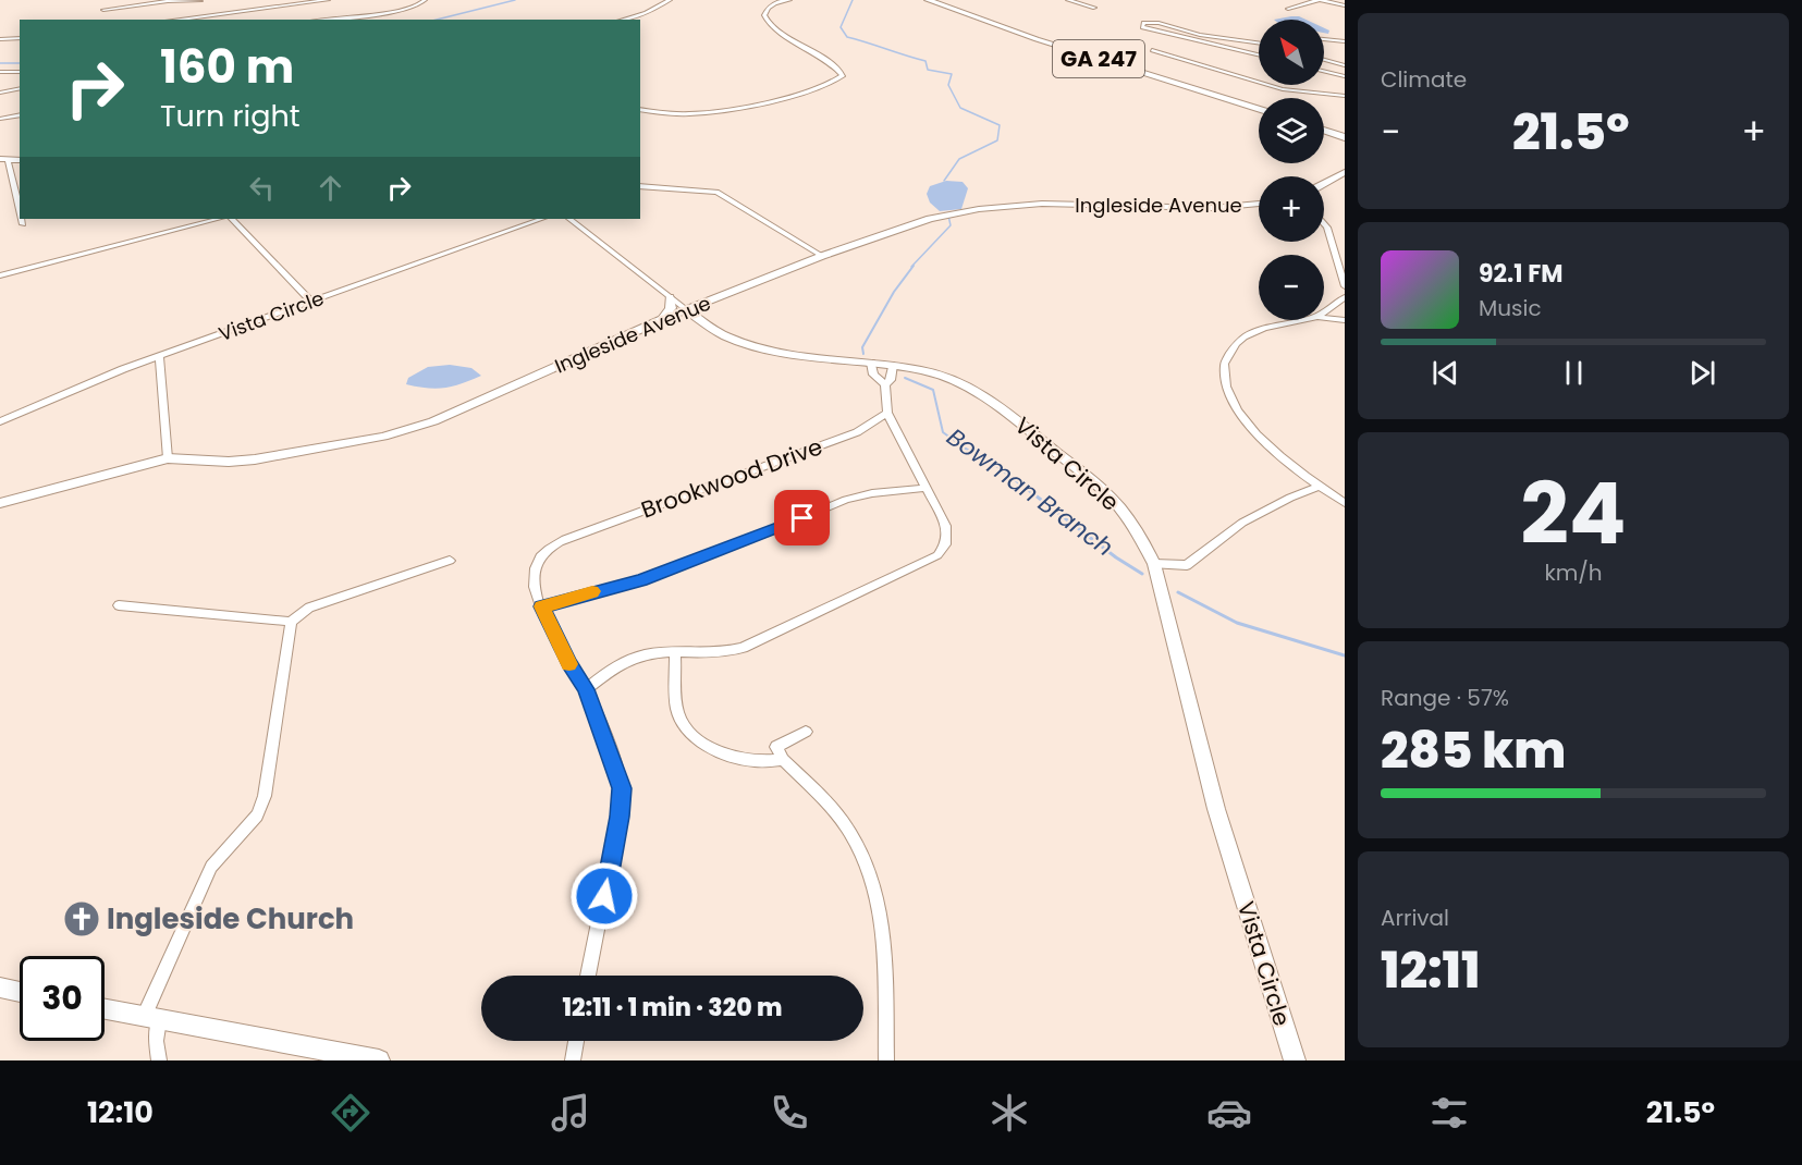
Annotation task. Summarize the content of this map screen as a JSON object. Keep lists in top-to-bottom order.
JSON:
{
  "streets": {
    "main road": ["GA 247"],
    "street": ["Ingleside Avenue", "Vista Circle", "Brookwood Drive"]
  },
  "crossings": [
    ["Ingleside Avenue", "Vista Circle"]
  ],
  "water": ["Bowman Branch"],
  "places": {
    "church": ["Ingleside Church"]
  },
  "north": "top left",
  "page": {
    "tile": [
      "Climate",
      ["24", "km/h"],
      ["Range · 57%", "285 km"],
      ["Arrival", "12:11"]
    ],
    "map_buttons": ["+", "−"],
    "turn": ["160 m", "Turn right"],
    "heat": ["−", "21.5°", "+"],
    "song": ["92.1 FM", "Music"],
    "limit": "30",
    "trip": "12:11 · 1 min · 320 m",
    "tabs": ["12:10", "21.5°"]
  }
}
